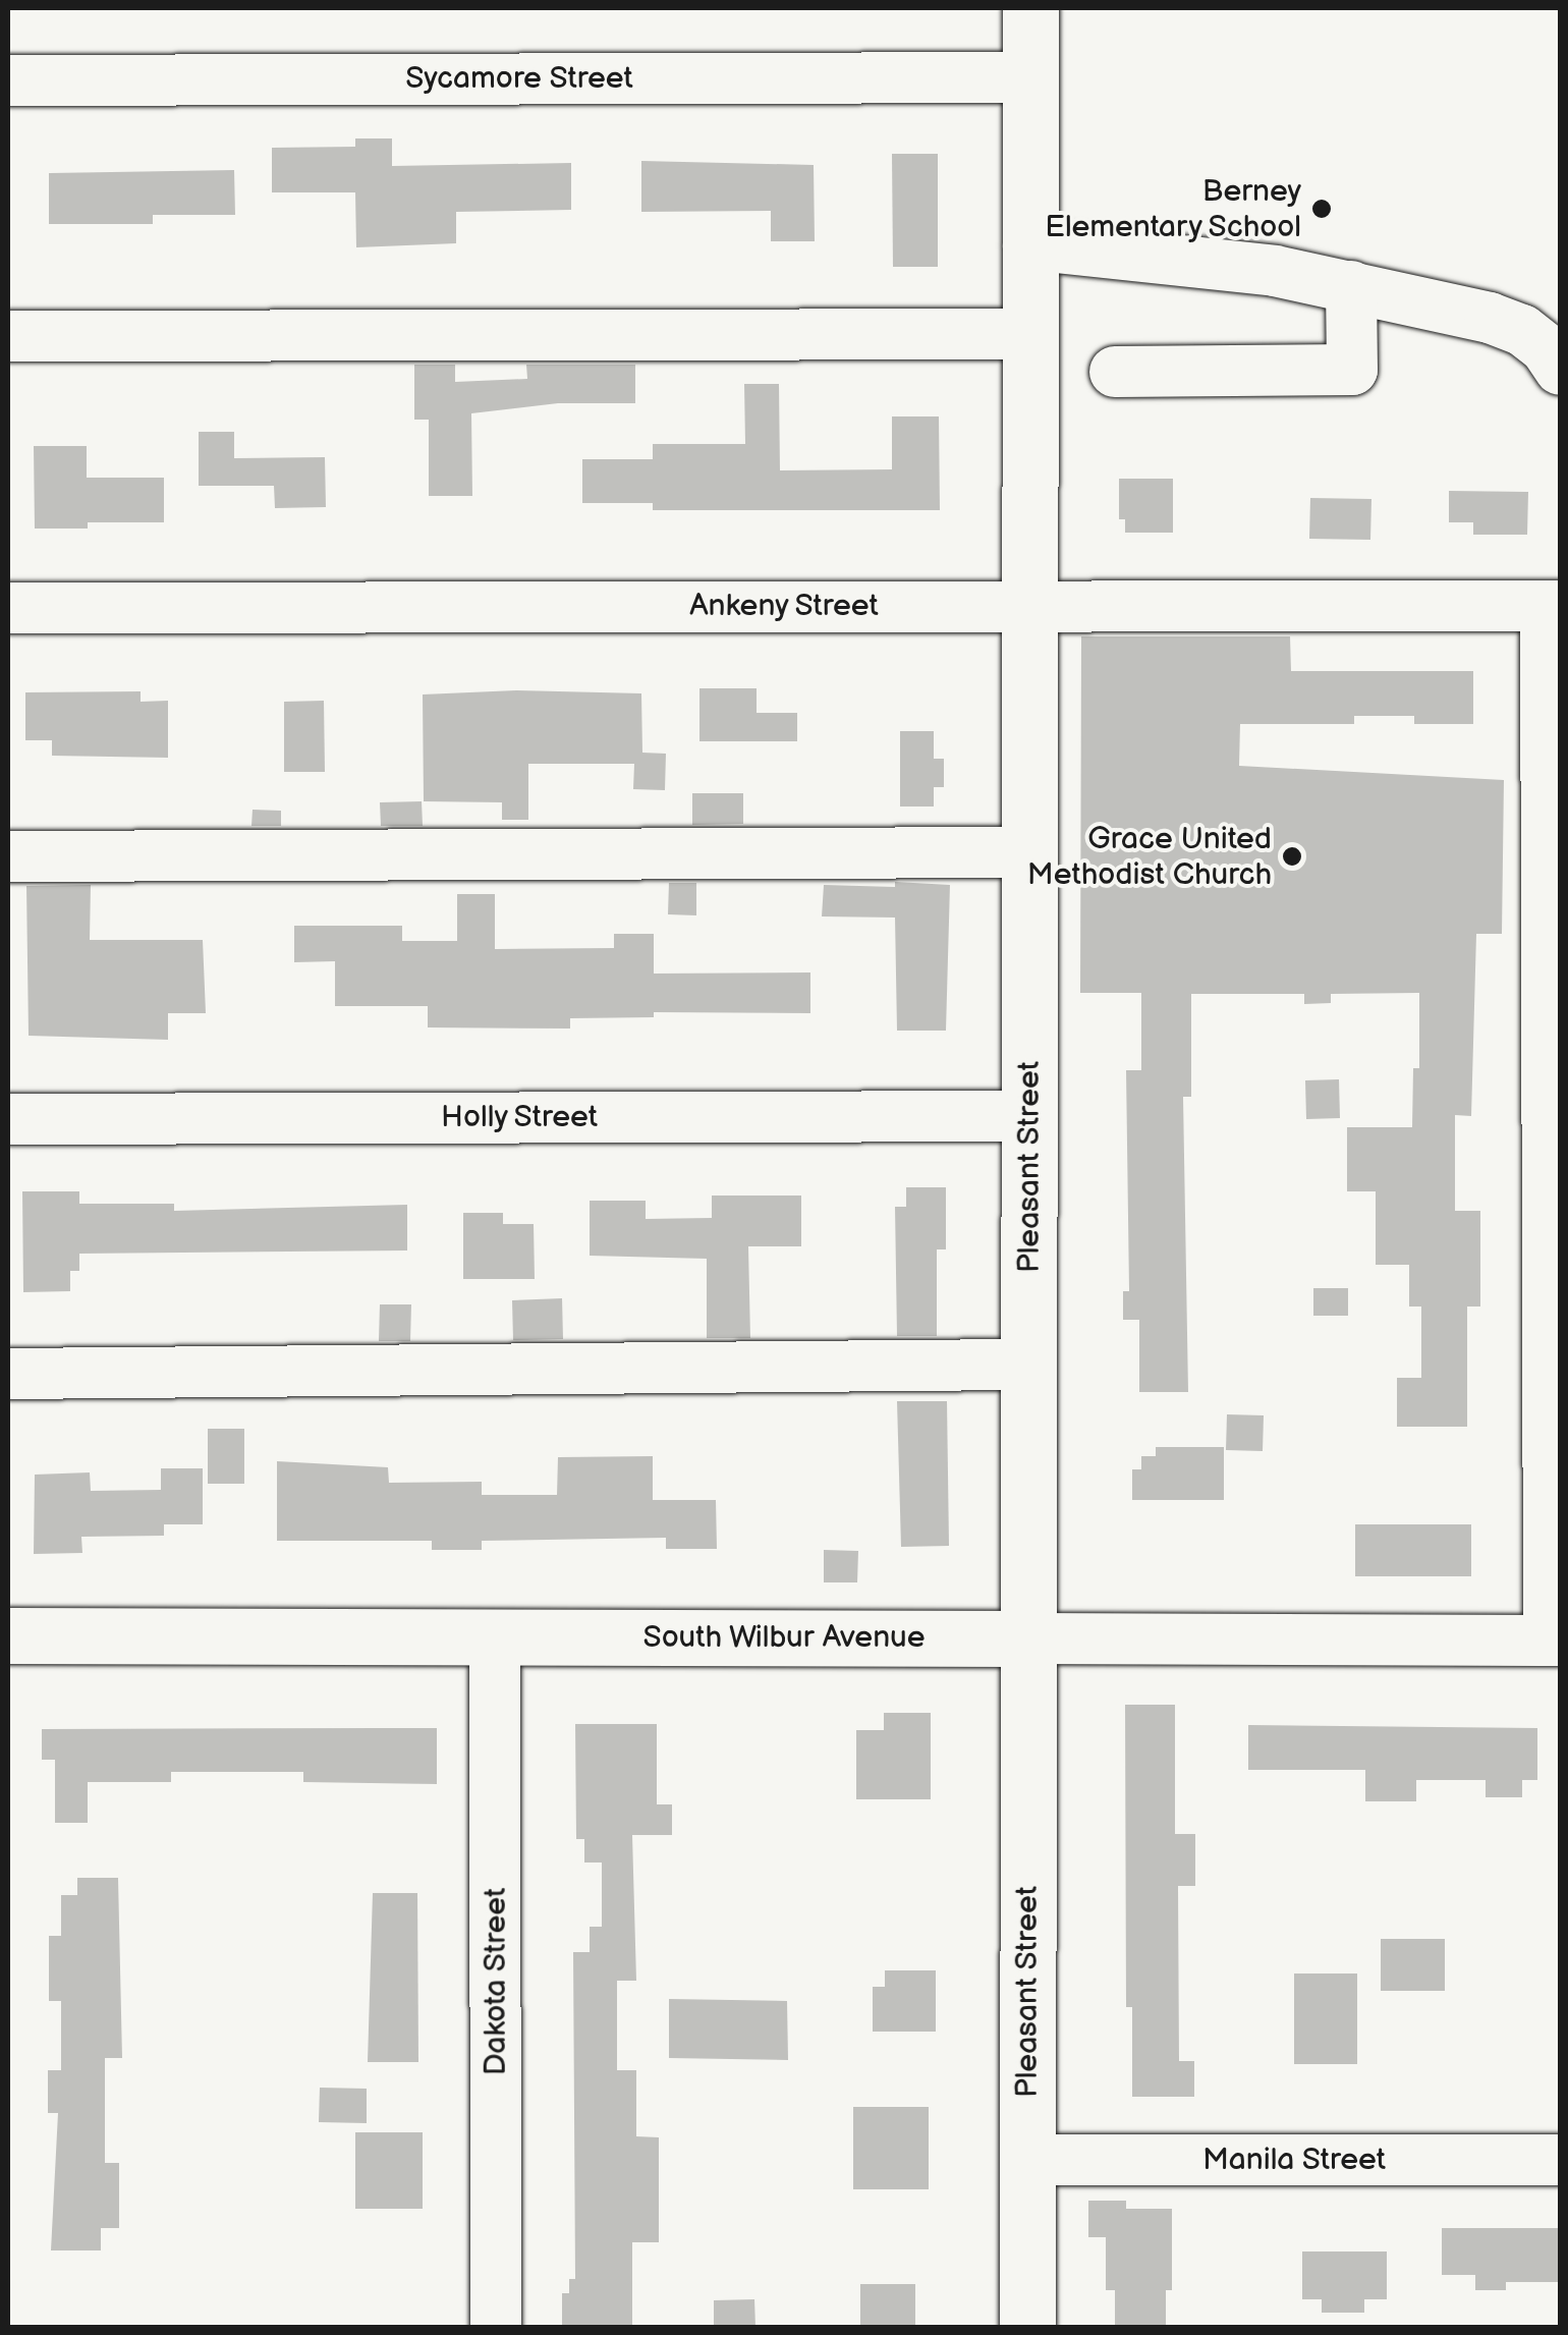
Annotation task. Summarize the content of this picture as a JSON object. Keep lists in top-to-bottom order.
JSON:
{
  "streets": {
    "main road": ["Pleasant Street", "South Wilbur Avenue"],
    "street": [
      "Sycamore Street",
      "Ankeny Street",
      "Holly Street",
      "Dakota Street",
      "Manila Street"
    ]
  },
  "crossings": [
    ["Sycamore Street", "Pleasant Street"],
    ["Ankeny Street", "Pleasant Street"],
    ["Holly Street", "Pleasant Street"],
    ["Pleasant Street", "South Wilbur Avenue"],
    ["Pleasant Street", "Manila Street"],
    ["South Wilbur Avenue", "Dakota Street"]
  ],
  "places": ["Berney Elementary School", "Grace United Methodist Church"]
}
